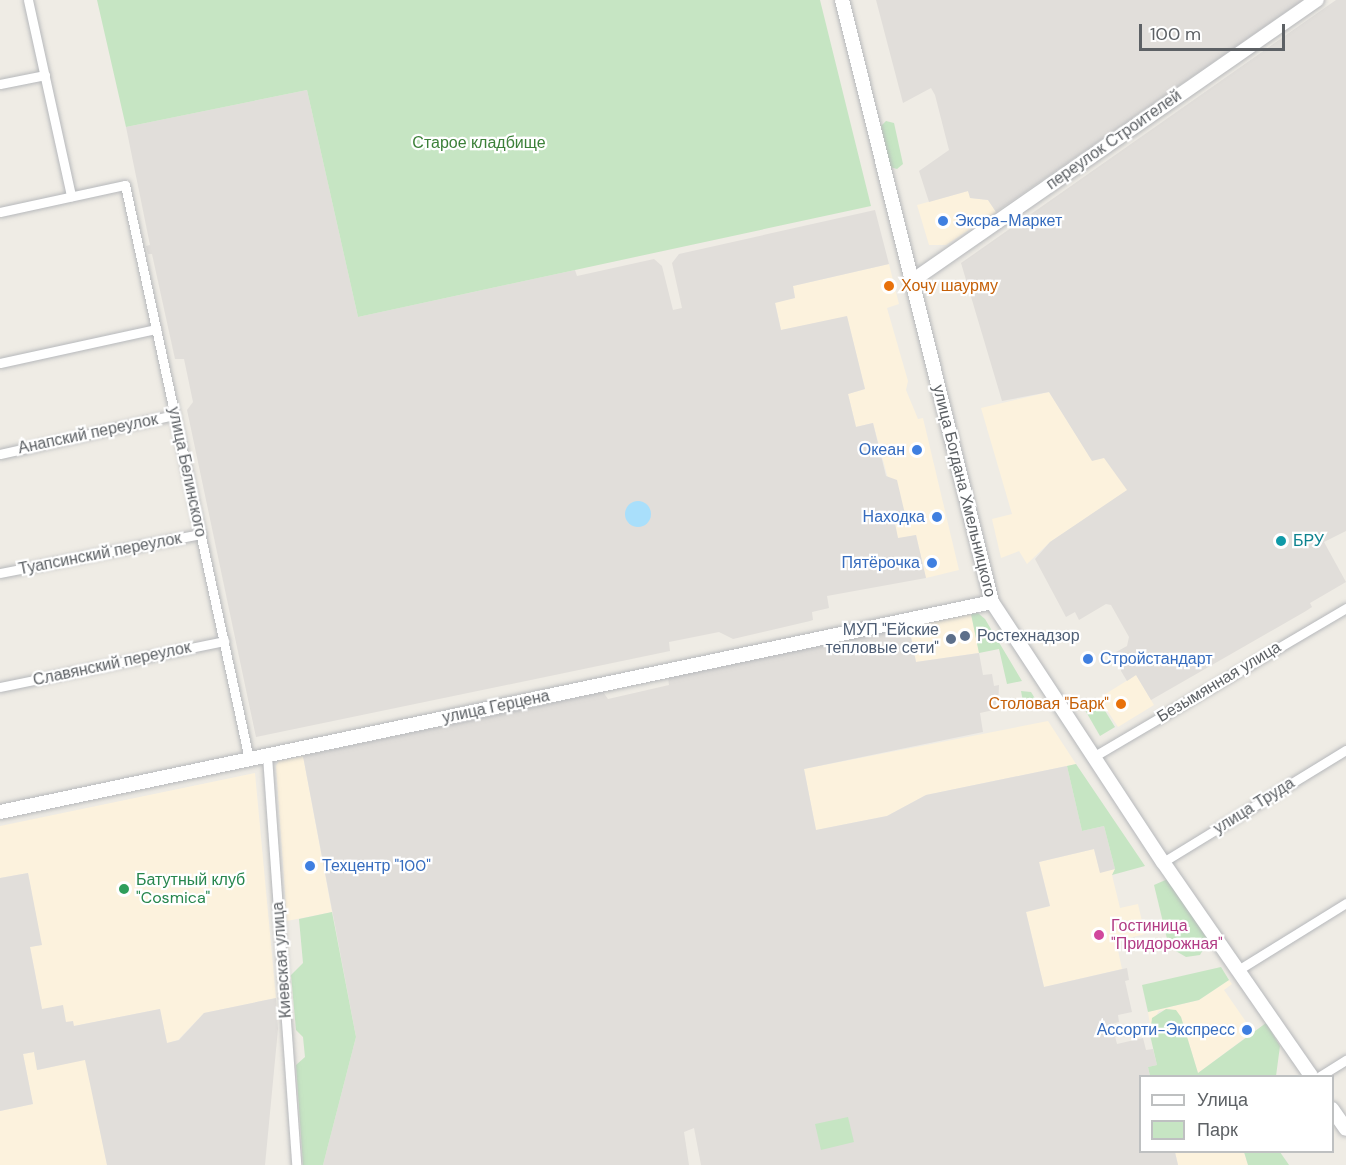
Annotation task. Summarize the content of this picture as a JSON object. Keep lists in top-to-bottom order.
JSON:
{
  "streets": {
    "street": [
      "переулок Строителей",
      "Анапский переулок",
      "улица Белинского",
      "улица Богдана Хмельницкого",
      "Туапсинский переулок",
      "Славянский переулок",
      "Безымянная улица",
      "улица Герцена",
      "улица Труда",
      "Киевская улица"
    ]
  },
  "crossings": [
    ["переулок Строителей", "улица Богдана Хмельницкого"],
    ["Анапский переулок", "улица Белинского"],
    ["улица Белинского", "Туапсинский переулок"],
    ["улица Белинского", "Славянский переулок"],
    ["улица Белинского", "улица Герцена"],
    ["улица Богдана Хмельницкого", "Безымянная улица"],
    ["улица Богдана Хмельницкого", "улица Герцена"],
    ["улица Богдана Хмельницкого", "улица Труда"],
    ["улица Герцена", "Киевская улица"]
  ],
  "parks": ["Старое кладбище"],
  "places": [
    "Эксра-Маркет",
    "Хочу шаурму",
    "Океан",
    "Находка",
    "БРУ",
    "Пятёрочка",
    "Ростехнадзор",
    "МУП \"Ейские тепловые сети\"",
    "Стройстандарт",
    "Столовая \"Барк\"",
    "Техцентр \"100\"",
    "Батутный клуб \"Cosmica\"",
    "Гостиница \"Придорожная\"",
    "Ассорти-Экспресс"
  ],
  "legend": ["Улица", "Парк"],
  "scale_bar": "100 m"
}
